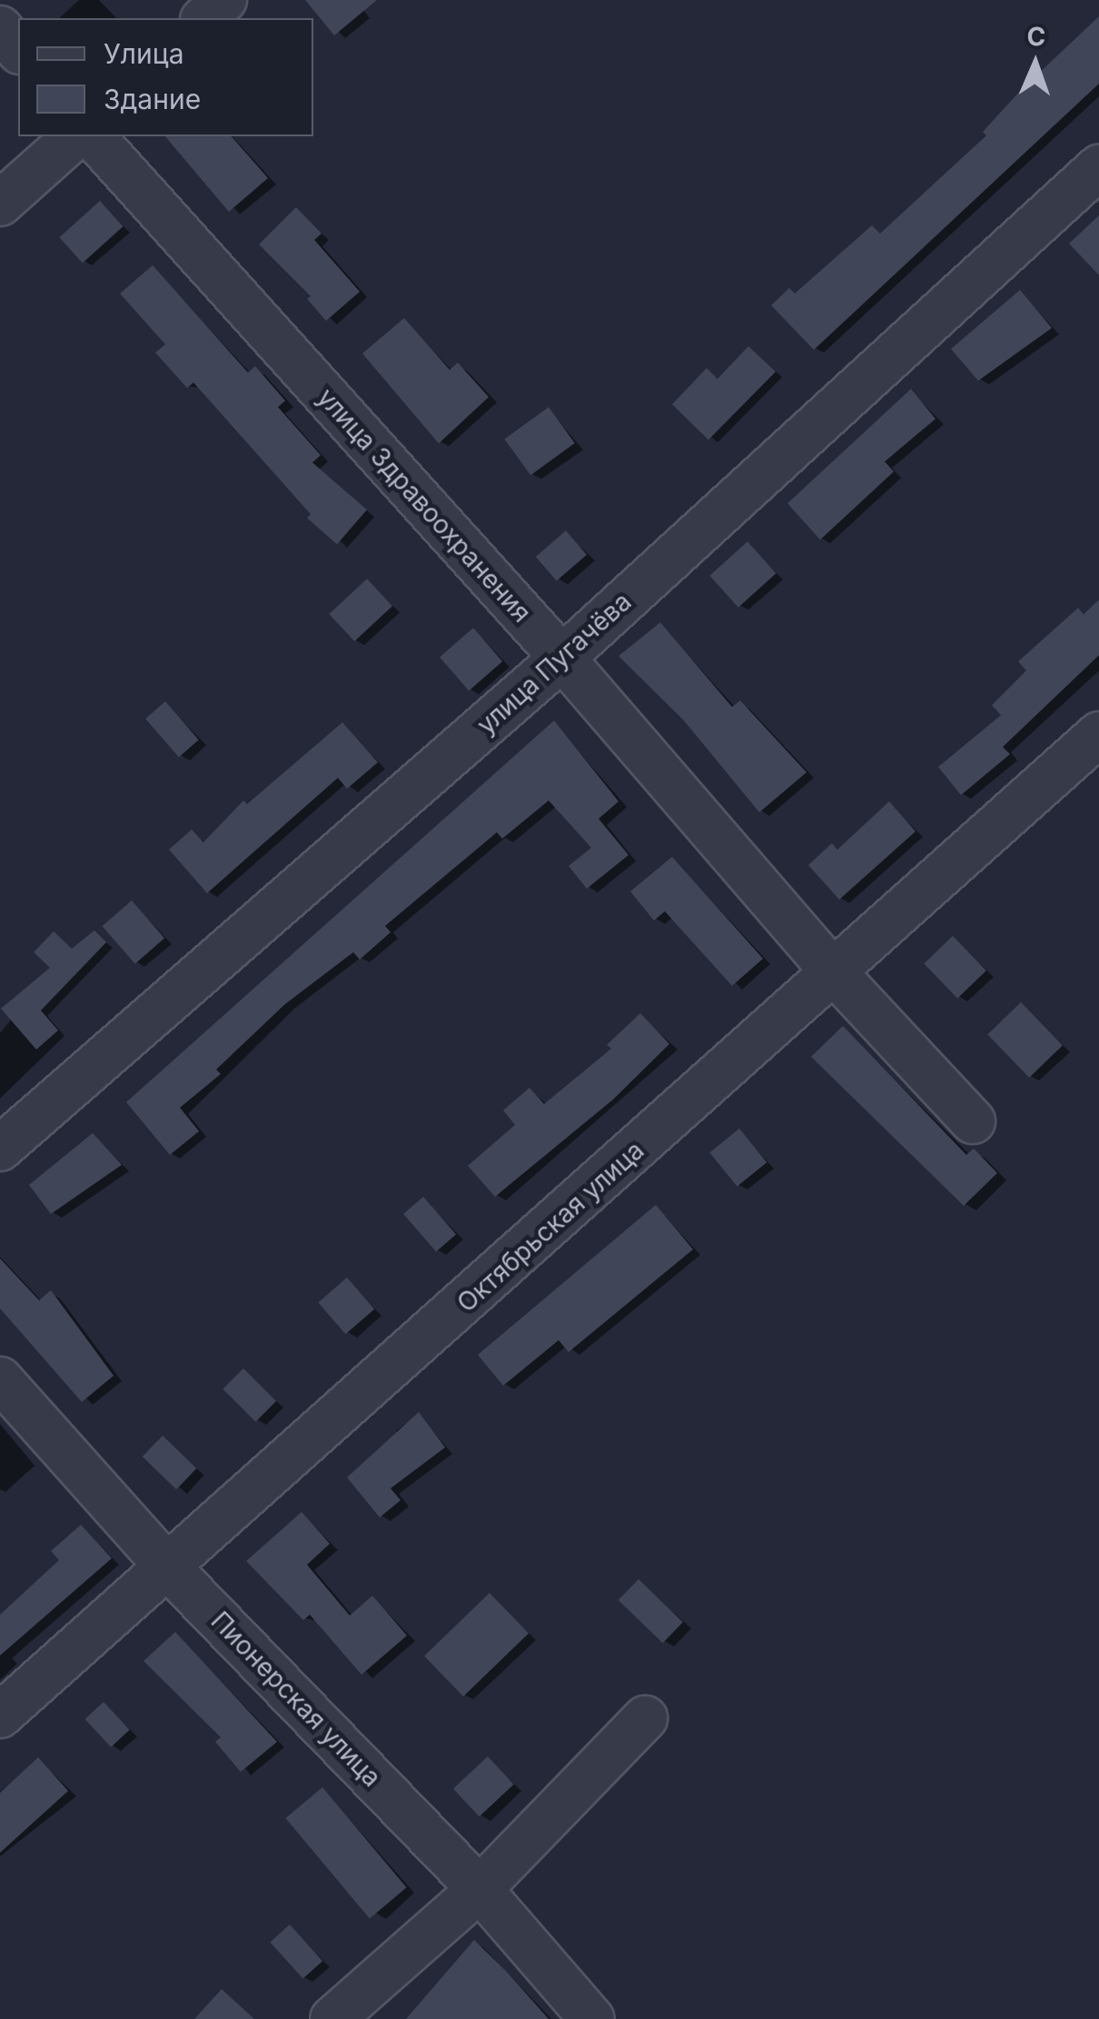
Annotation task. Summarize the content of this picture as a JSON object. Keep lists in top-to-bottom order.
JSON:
{
  "streets": {
    "street": [
      "улица Здравоохранения",
      "улица Пугачёва",
      "Октябрьская улица",
      "Пионерская улица"
    ]
  },
  "crossings": [
    ["улица Здравоохранения", "улица Пугачёва"],
    ["улица Здравоохранения", "Октябрьская улица"],
    ["Октябрьская улица", "Пионерская улица"]
  ],
  "legend": ["Улица", "Здание"],
  "north": "top"
}
